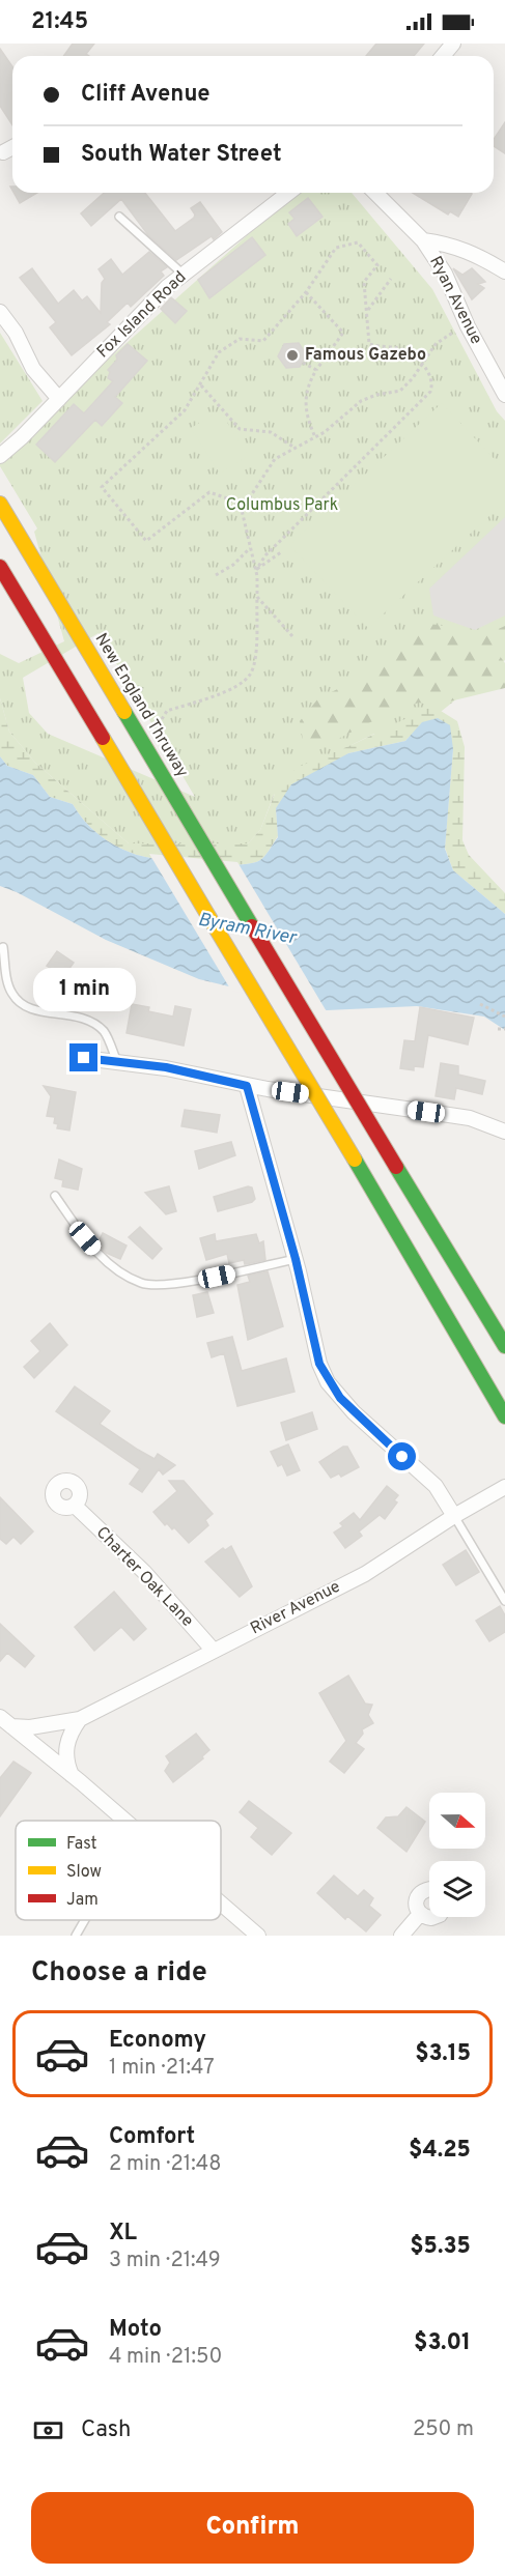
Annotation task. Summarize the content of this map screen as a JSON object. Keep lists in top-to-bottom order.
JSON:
{
  "streets": {
    "highway": ["New England Thruway"],
    "street": [
      "Ryan Avenue",
      "Fox Island Road",
      "Charter Oak Lane",
      "River Avenue"
    ]
  },
  "crossings": [
    ["Charter Oak Lane", "River Avenue"]
  ],
  "water": ["Byram River"],
  "parks": ["Columbus Park"],
  "places": ["Famous Gazebo"],
  "legend": ["Fast", "Slow", "Jam"],
  "north": "right",
  "page": {
    "status": "21:45",
    "banner": ["Cliff Avenue", "South Water Street"],
    "bubble": "1 min",
    "heading": "Choose a ride",
    "list": [
      {
        "name": "Economy",
        "note": "1 min · 21:47",
        "value": "$3.15"
      },
      {
        "name": "Comfort",
        "note": "2 min · 21:48",
        "value": "$4.25"
      },
      {
        "name": "XL",
        "note": "3 min · 21:49",
        "value": "$5.35"
      },
      {
        "name": "Moto",
        "note": "4 min · 21:50",
        "value": "$3.01"
      }
    ],
    "pay": ["Cash", "250 m"],
    "buttons": "Confirm"
  }
}
